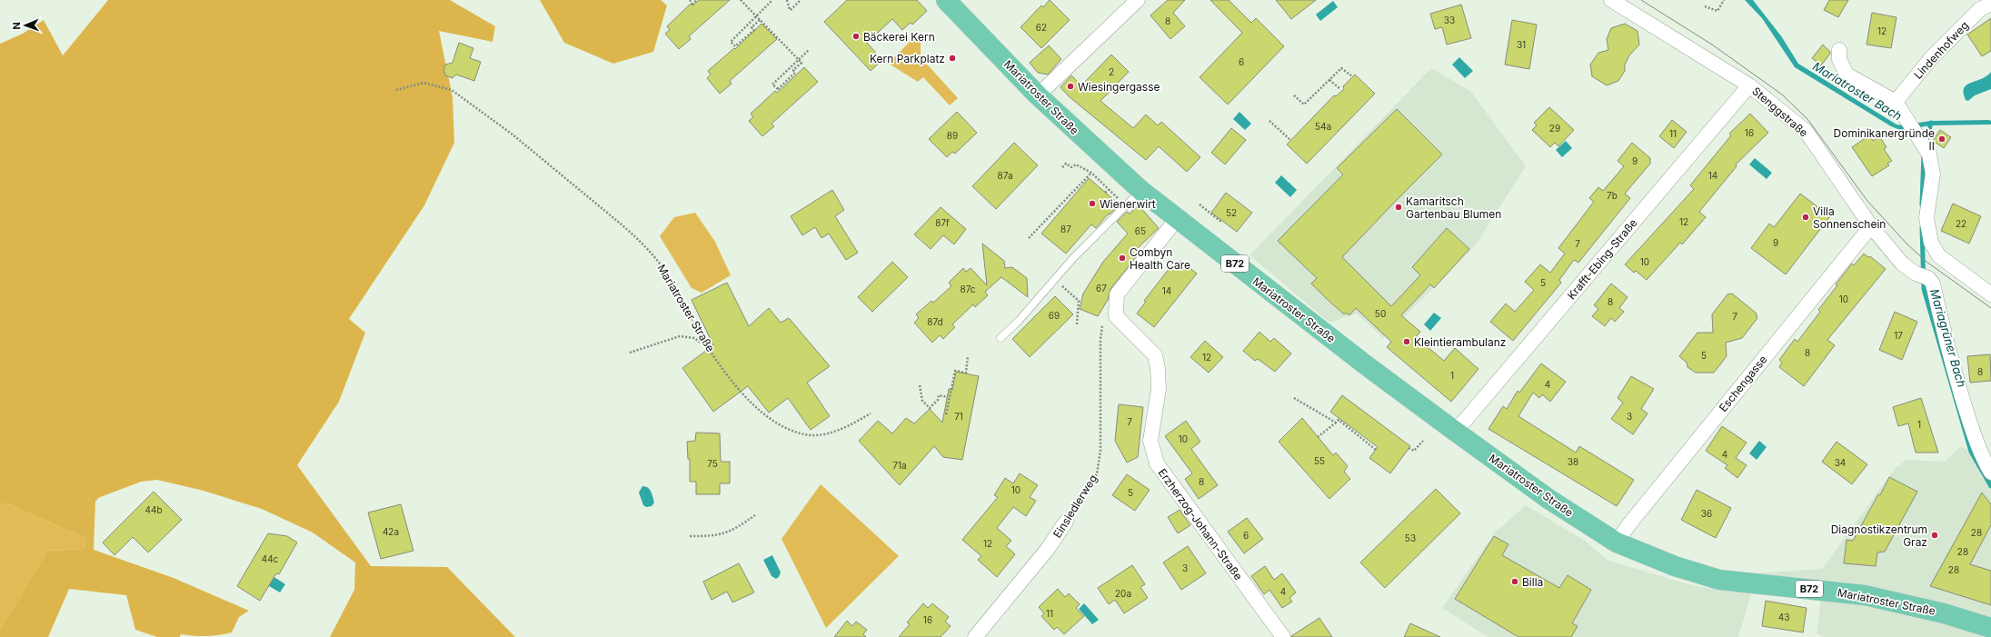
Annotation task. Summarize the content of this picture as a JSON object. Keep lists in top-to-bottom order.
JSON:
{
  "streets": {
    "main road": ["Mariatroster Straße", "B72"],
    "street": [
      "Lindenhofweg",
      "Stenggstraße",
      "Krafft-Ebing-Straße",
      "Eschengasse",
      "Einsiedlerweg",
      "Erzherzog-Johann-Straße"
    ]
  },
  "crossings": [
    ["Mariatroster Straße", "Krafft-Ebing-Straße"],
    ["Mariatroster Straße", "Eschengasse"],
    ["Mariatroster Straße", "Erzherzog-Johann-Straße"],
    ["Stenggstraße", "Krafft-Ebing-Straße"],
    ["Stenggstraße", "Eschengasse"]
  ],
  "water": ["Mariatroster Bach", "Mariagrüner Bach"],
  "places": [
    "Bäckerei Kern",
    "Kern Parkplatz",
    "Wiesingergasse",
    "Dominikanergründe II",
    "Wienerwirt",
    "Kamaritsch Gartenbau Blumen",
    "Villa Sonnenschein",
    "Combyn Health Care",
    "Kleintierambulanz",
    "Diagnostikzentrum Graz",
    "Billa"
  ],
  "house_numbers": [
    "33",
    "8",
    "62",
    "12",
    "31",
    "6",
    "2",
    "54a",
    "29",
    "16",
    "11",
    "89",
    "9",
    "87a",
    "14",
    "7b",
    "52",
    "12",
    "87f",
    "22",
    "87",
    "65",
    "9",
    "7",
    "10",
    "5",
    "67",
    "87c",
    "14",
    "10",
    "8",
    "50",
    "69",
    "7",
    "87d",
    "17",
    "8",
    "5",
    "12",
    "8",
    "1",
    "4",
    "71",
    "3",
    "7",
    "1",
    "10",
    "4",
    "55",
    "38",
    "34",
    "75",
    "71a",
    "8",
    "10",
    "5",
    "44b",
    "36",
    "42a",
    "28",
    "6",
    "53",
    "12",
    "28",
    "44c",
    "3",
    "28",
    "4",
    "20a",
    "11",
    "43",
    "16"
  ],
  "north": "left"
}
